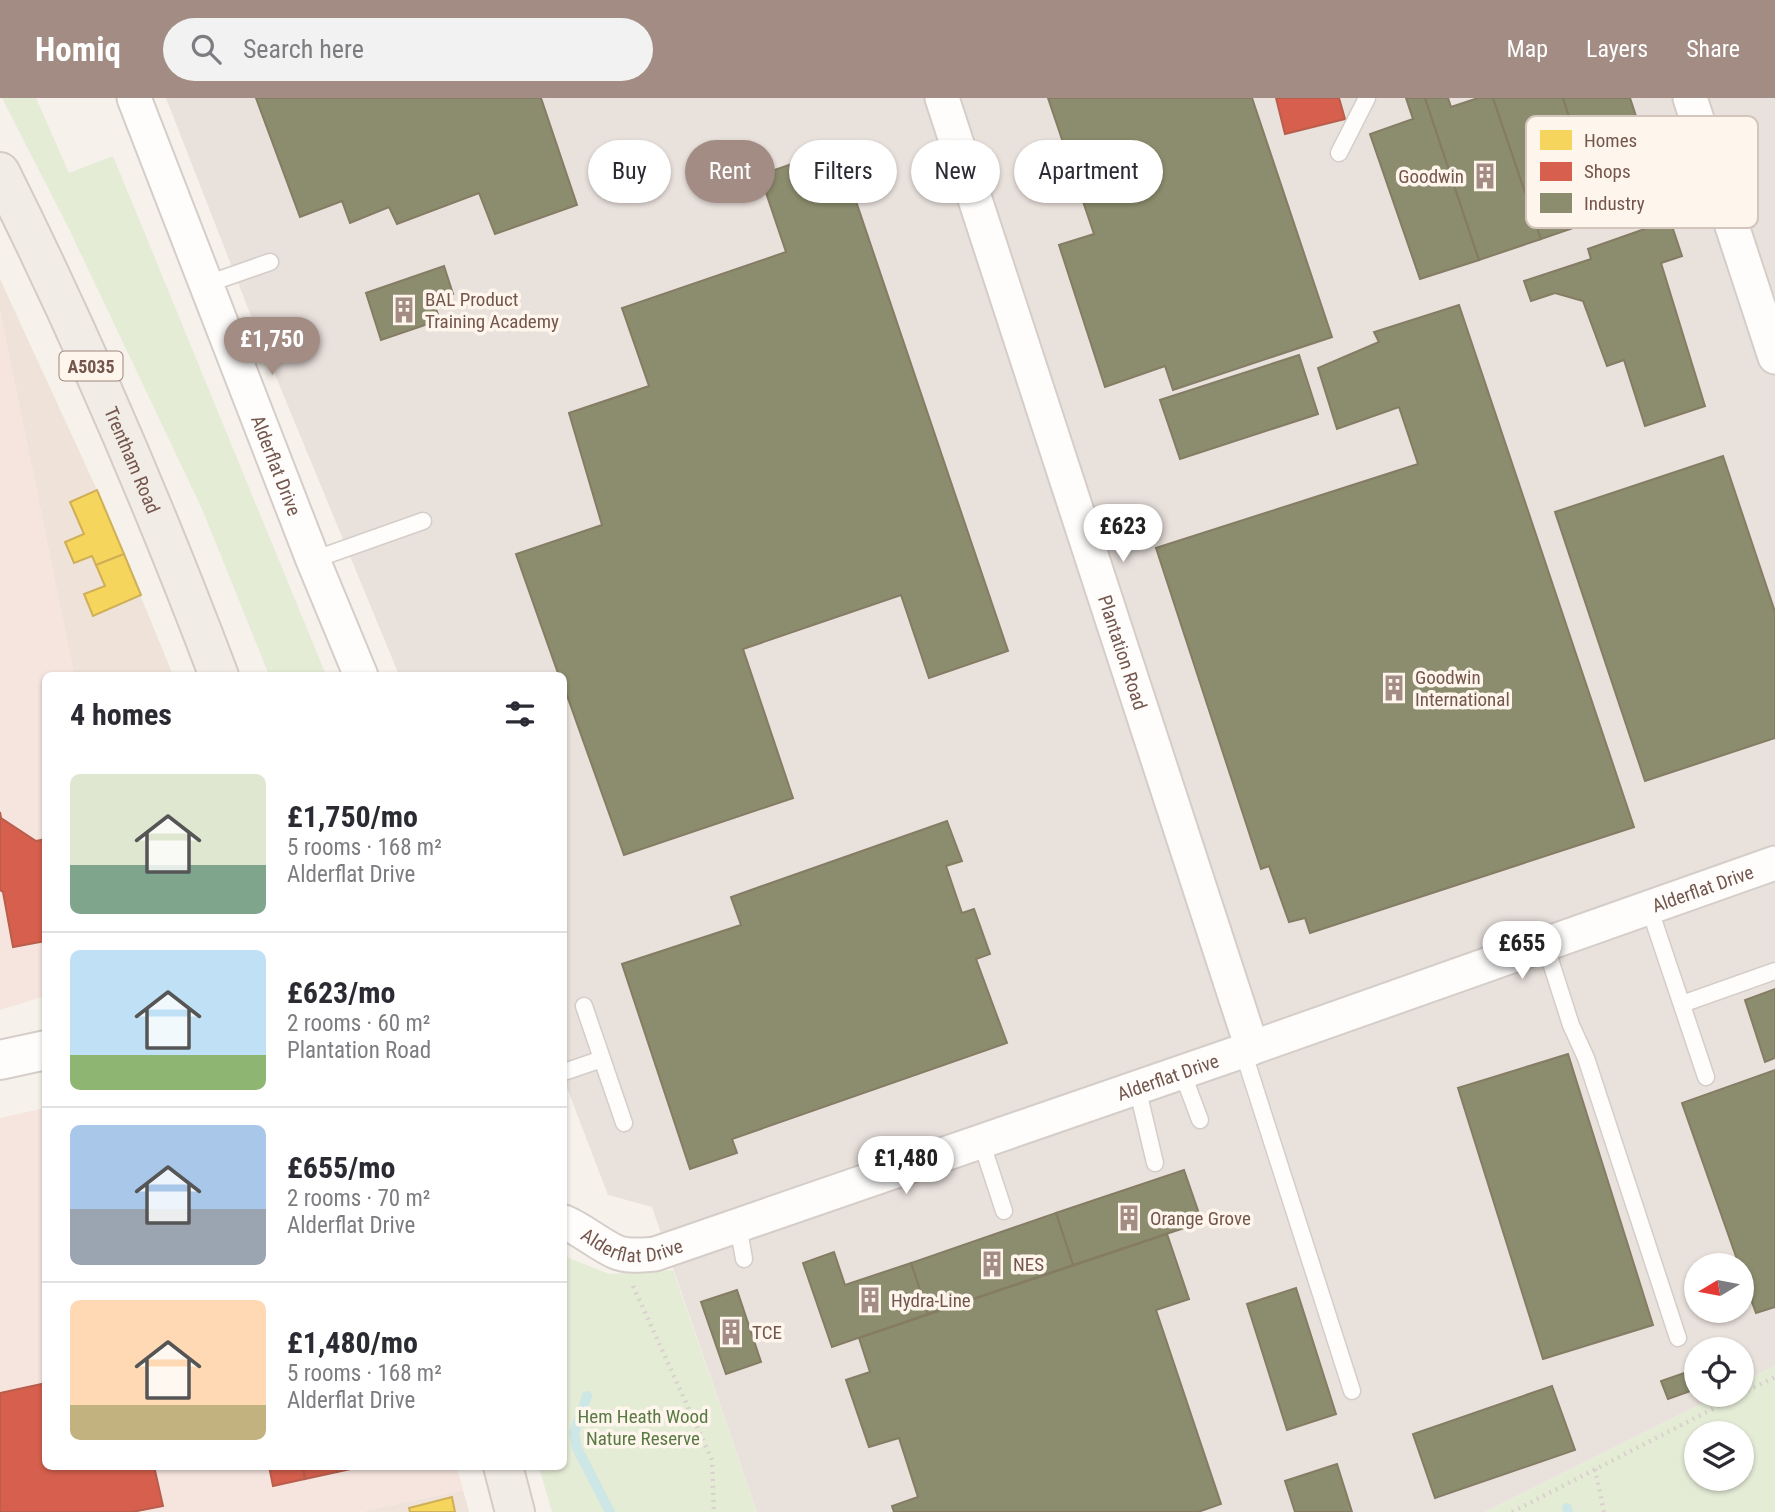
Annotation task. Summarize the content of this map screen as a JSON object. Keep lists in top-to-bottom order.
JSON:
{
  "streets": {
    "main road": ["A5035", "Trentham Road"],
    "street": ["Alderflat Drive", "Plantation Road"]
  },
  "crossings": [
    ["Alderflat Drive", "Plantation Road"]
  ],
  "parks": ["Hem Heath Wood Nature Reserve"],
  "places": {
    "building": [
      "Goodwin",
      "BAL Product Training Academy",
      "Goodwin International",
      "Orange Grove",
      "NES",
      "Hydra-Line",
      "TCE"
    ]
  },
  "legend": ["Homes", "Shops", "Industry"],
  "north": "left",
  "page": {
    "header": "Homiq",
    "search": "Search here",
    "nav": ["Map", "Layers", "Share"],
    "chip": [
      "Buy",
      "Rent",
      "Filters",
      "New",
      "Apartment"
    ],
    "price": [
      "£1,750",
      "£623",
      "£655",
      "£1,480"
    ],
    "heading": "4 homes",
    "list": [
      {
        "name": "£1,750/mo",
        "note": "5 rooms · 168 m² · Alderflat Drive"
      },
      {
        "name": "£623/mo",
        "note": "2 rooms · 60 m² · Plantation Road"
      },
      {
        "name": "£655/mo",
        "note": "2 rooms · 70 m² · Alderflat Drive"
      },
      {
        "name": "£1,480/mo",
        "note": "5 rooms · 168 m² · Alderflat Drive"
      }
    ]
  }
}
